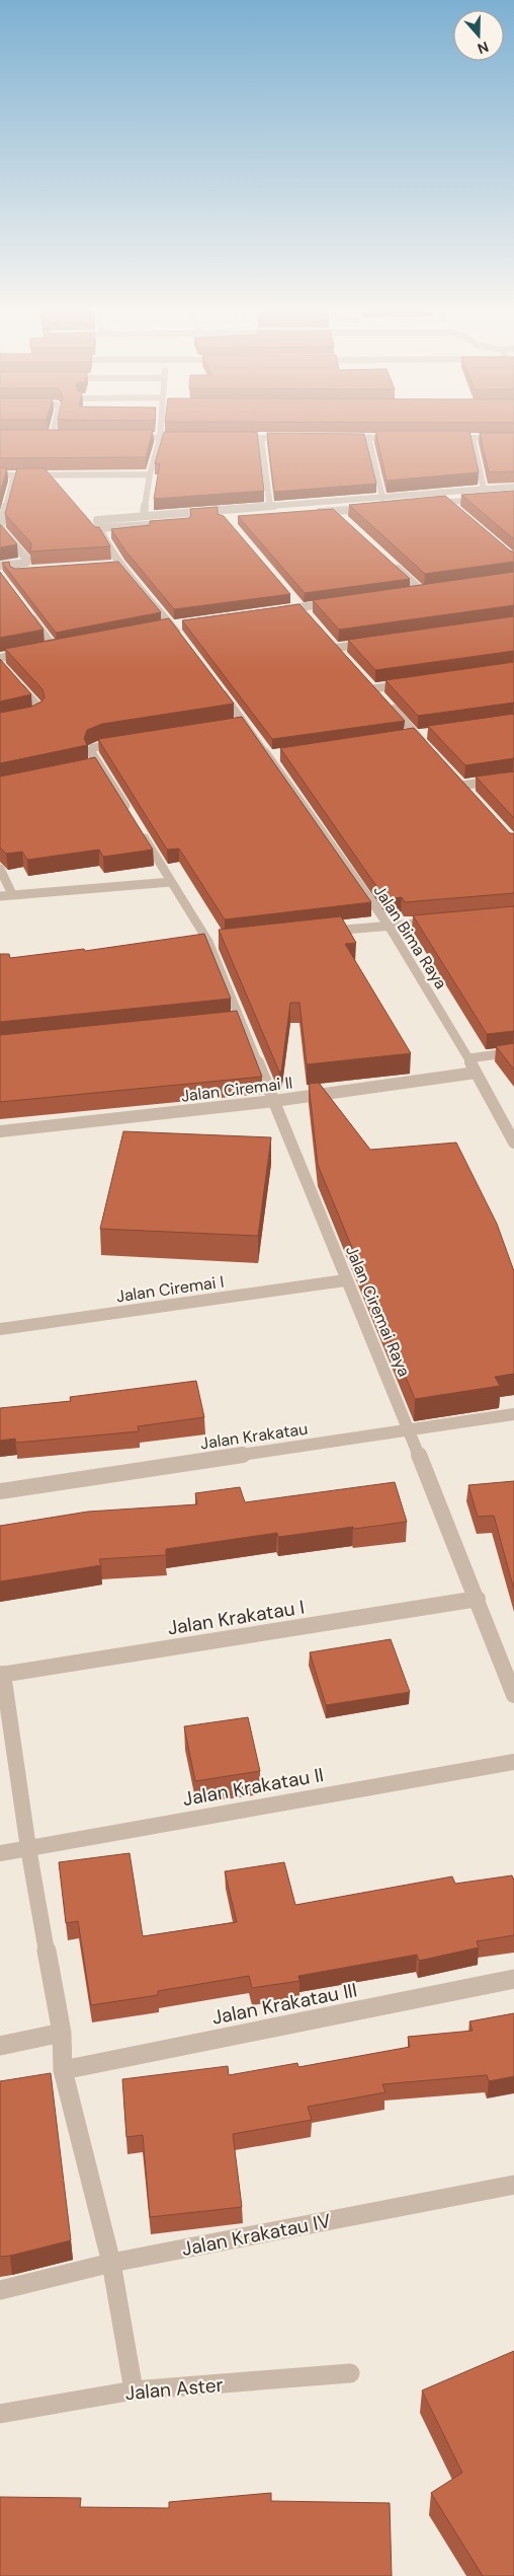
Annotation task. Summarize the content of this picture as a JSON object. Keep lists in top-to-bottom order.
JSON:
{
  "streets": {
    "street": [
      "Jalan Bima Raya",
      "Jalan Ciremai II",
      "Jalan Ciremai I",
      "Jalan Ciremai Raya",
      "Jalan Krakatau",
      "Jalan Krakatau I",
      "Jalan Krakatau II",
      "Jalan Krakatau III",
      "Jalan Krakatau IV",
      "Jalan Aster"
    ]
  },
  "crossings": [
    ["Jalan Bima Raya", "Jalan Ciremai II"],
    ["Jalan Ciremai II", "Jalan Ciremai Raya"],
    ["Jalan Ciremai I", "Jalan Ciremai Raya"],
    ["Jalan Ciremai Raya", "Jalan Krakatau"],
    ["Jalan Ciremai Raya", "Jalan Krakatau I"]
  ],
  "north": "bottom"
}
